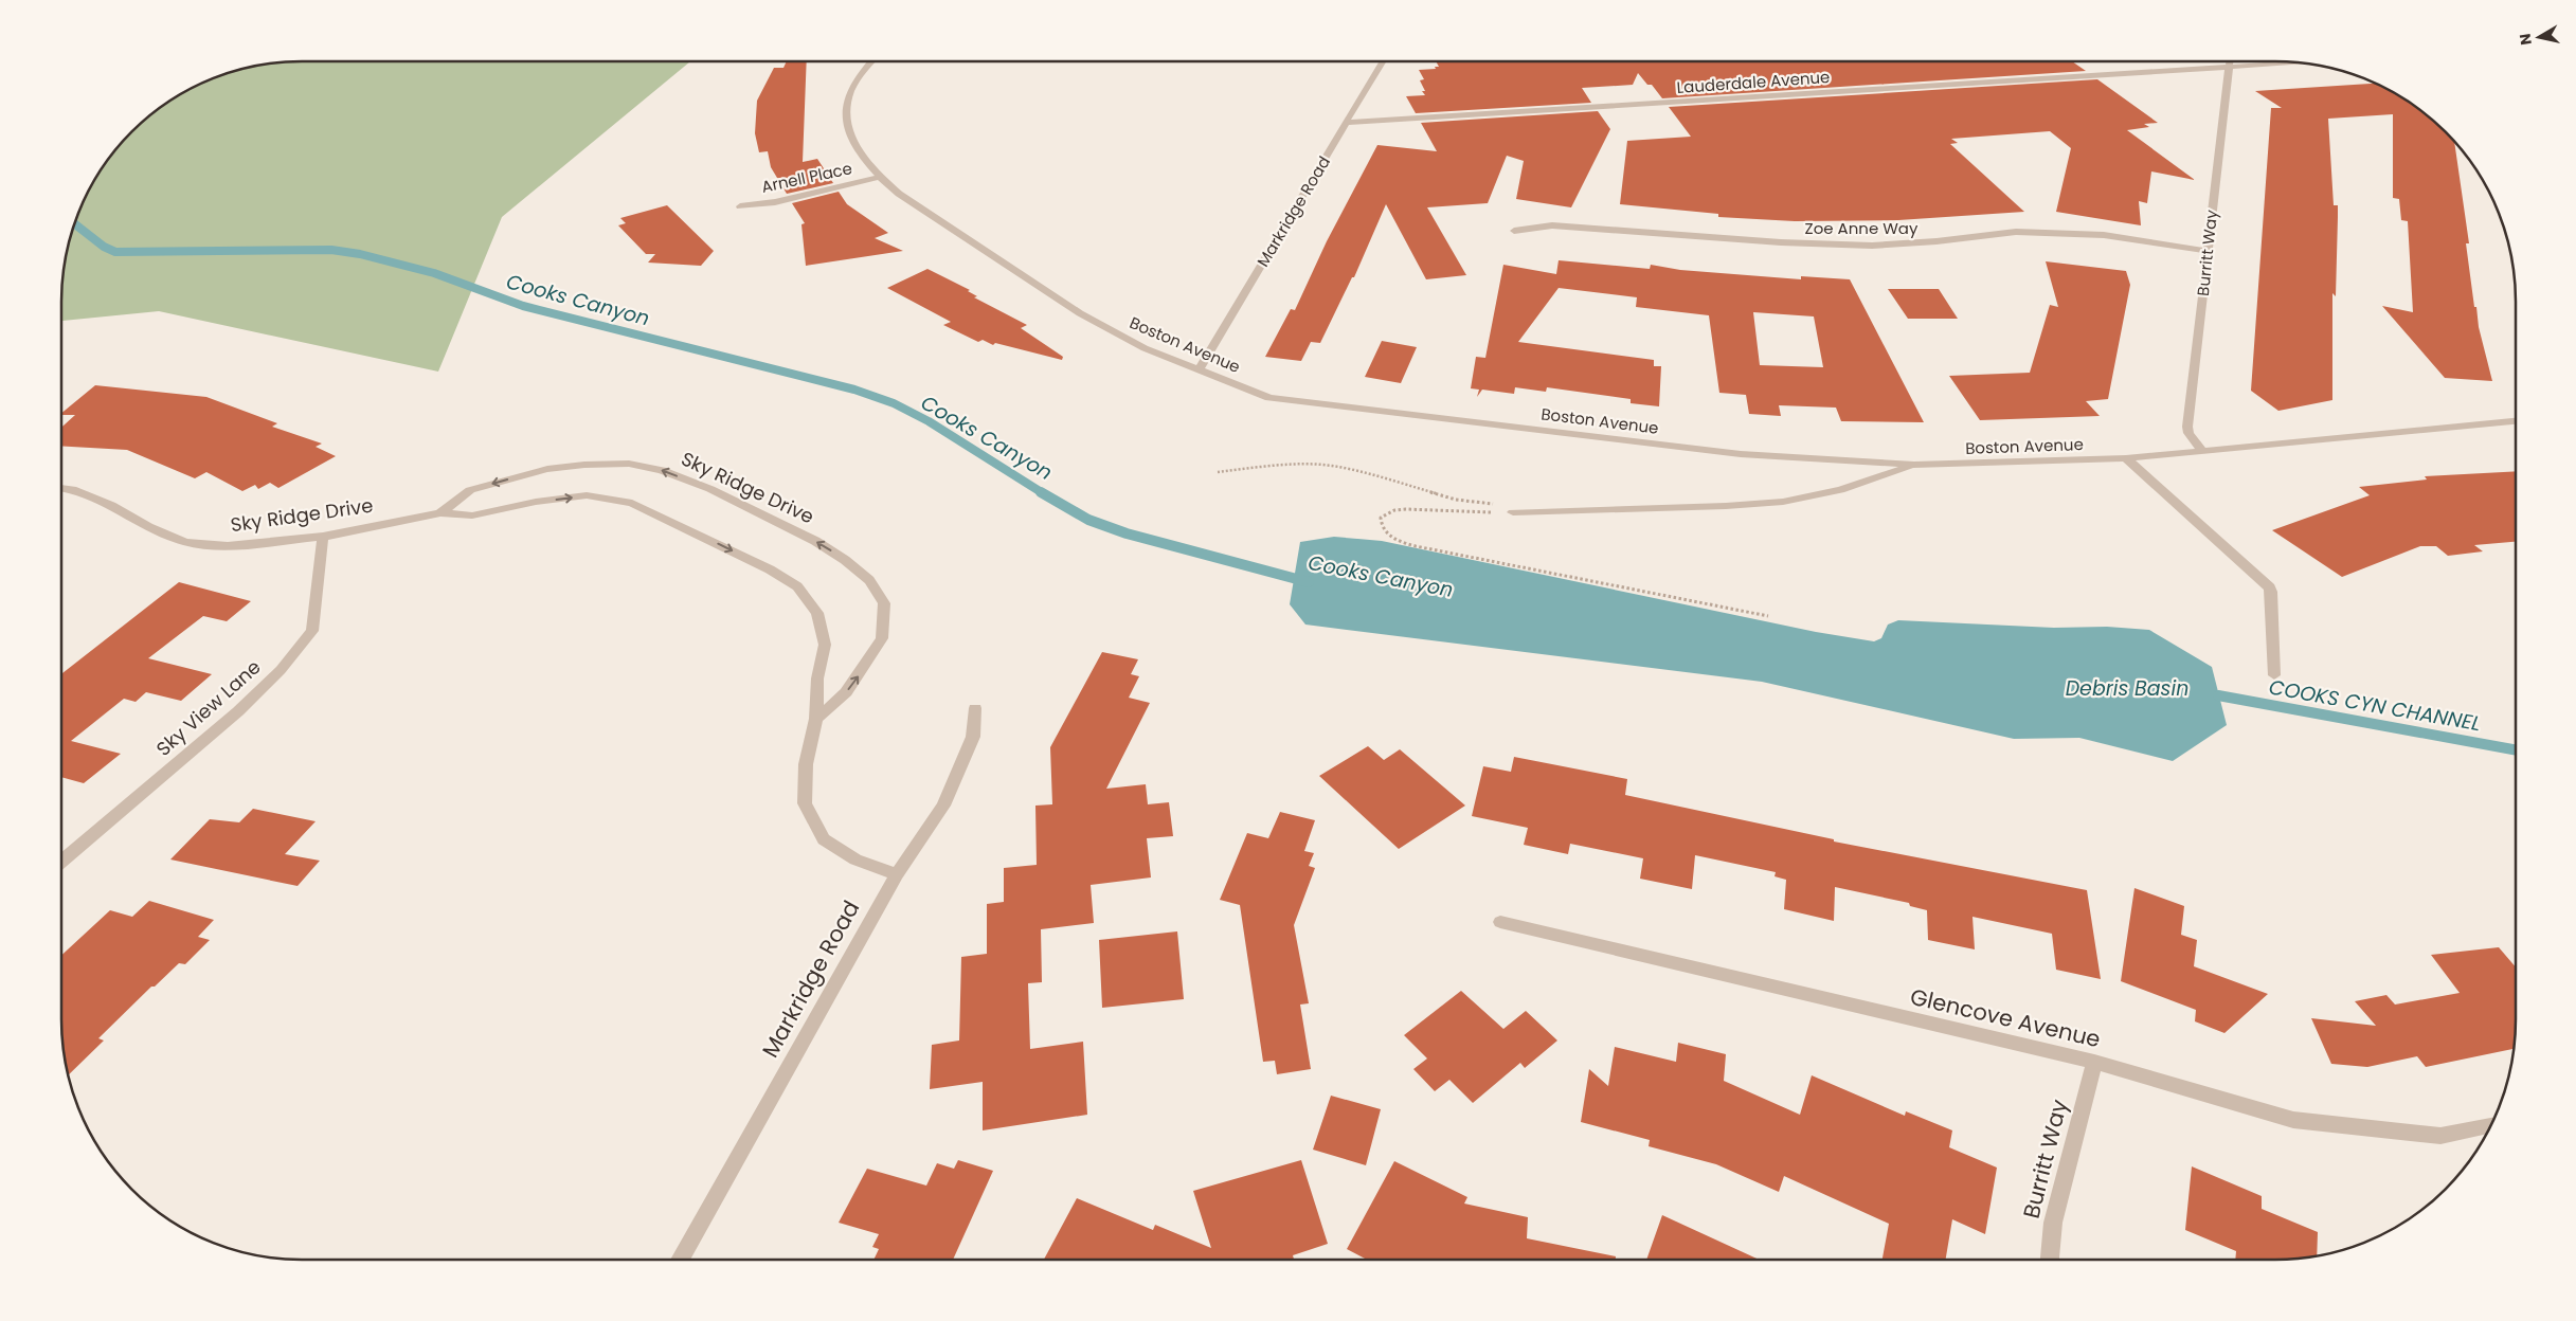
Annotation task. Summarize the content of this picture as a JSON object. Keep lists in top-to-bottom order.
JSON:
{
  "streets": {
    "street": [
      "Lauderdale Avenue",
      "Arnell Place",
      "Markridge Road",
      "Zoe Anne Way",
      "Burritt Way",
      "Boston Avenue",
      "Sky Ridge Drive",
      "Sky View Lane",
      "Glencove Avenue"
    ]
  },
  "crossings": [
    ["Lauderdale Avenue", "Markridge Road"],
    ["Lauderdale Avenue", "Burritt Way"],
    ["Arnell Place", "Boston Avenue"],
    ["Markridge Road", "Boston Avenue"],
    ["Markridge Road", "Sky Ridge Drive"],
    ["Zoe Anne Way", "Burritt Way"],
    ["Burritt Way", "Boston Avenue"],
    ["Burritt Way", "Glencove Avenue"],
    ["Sky Ridge Drive", "Sky View Lane"]
  ],
  "water": ["Cooks Canyon", "Debris Basin", "COOKS CYN CHANNEL"],
  "north": "left"
}
